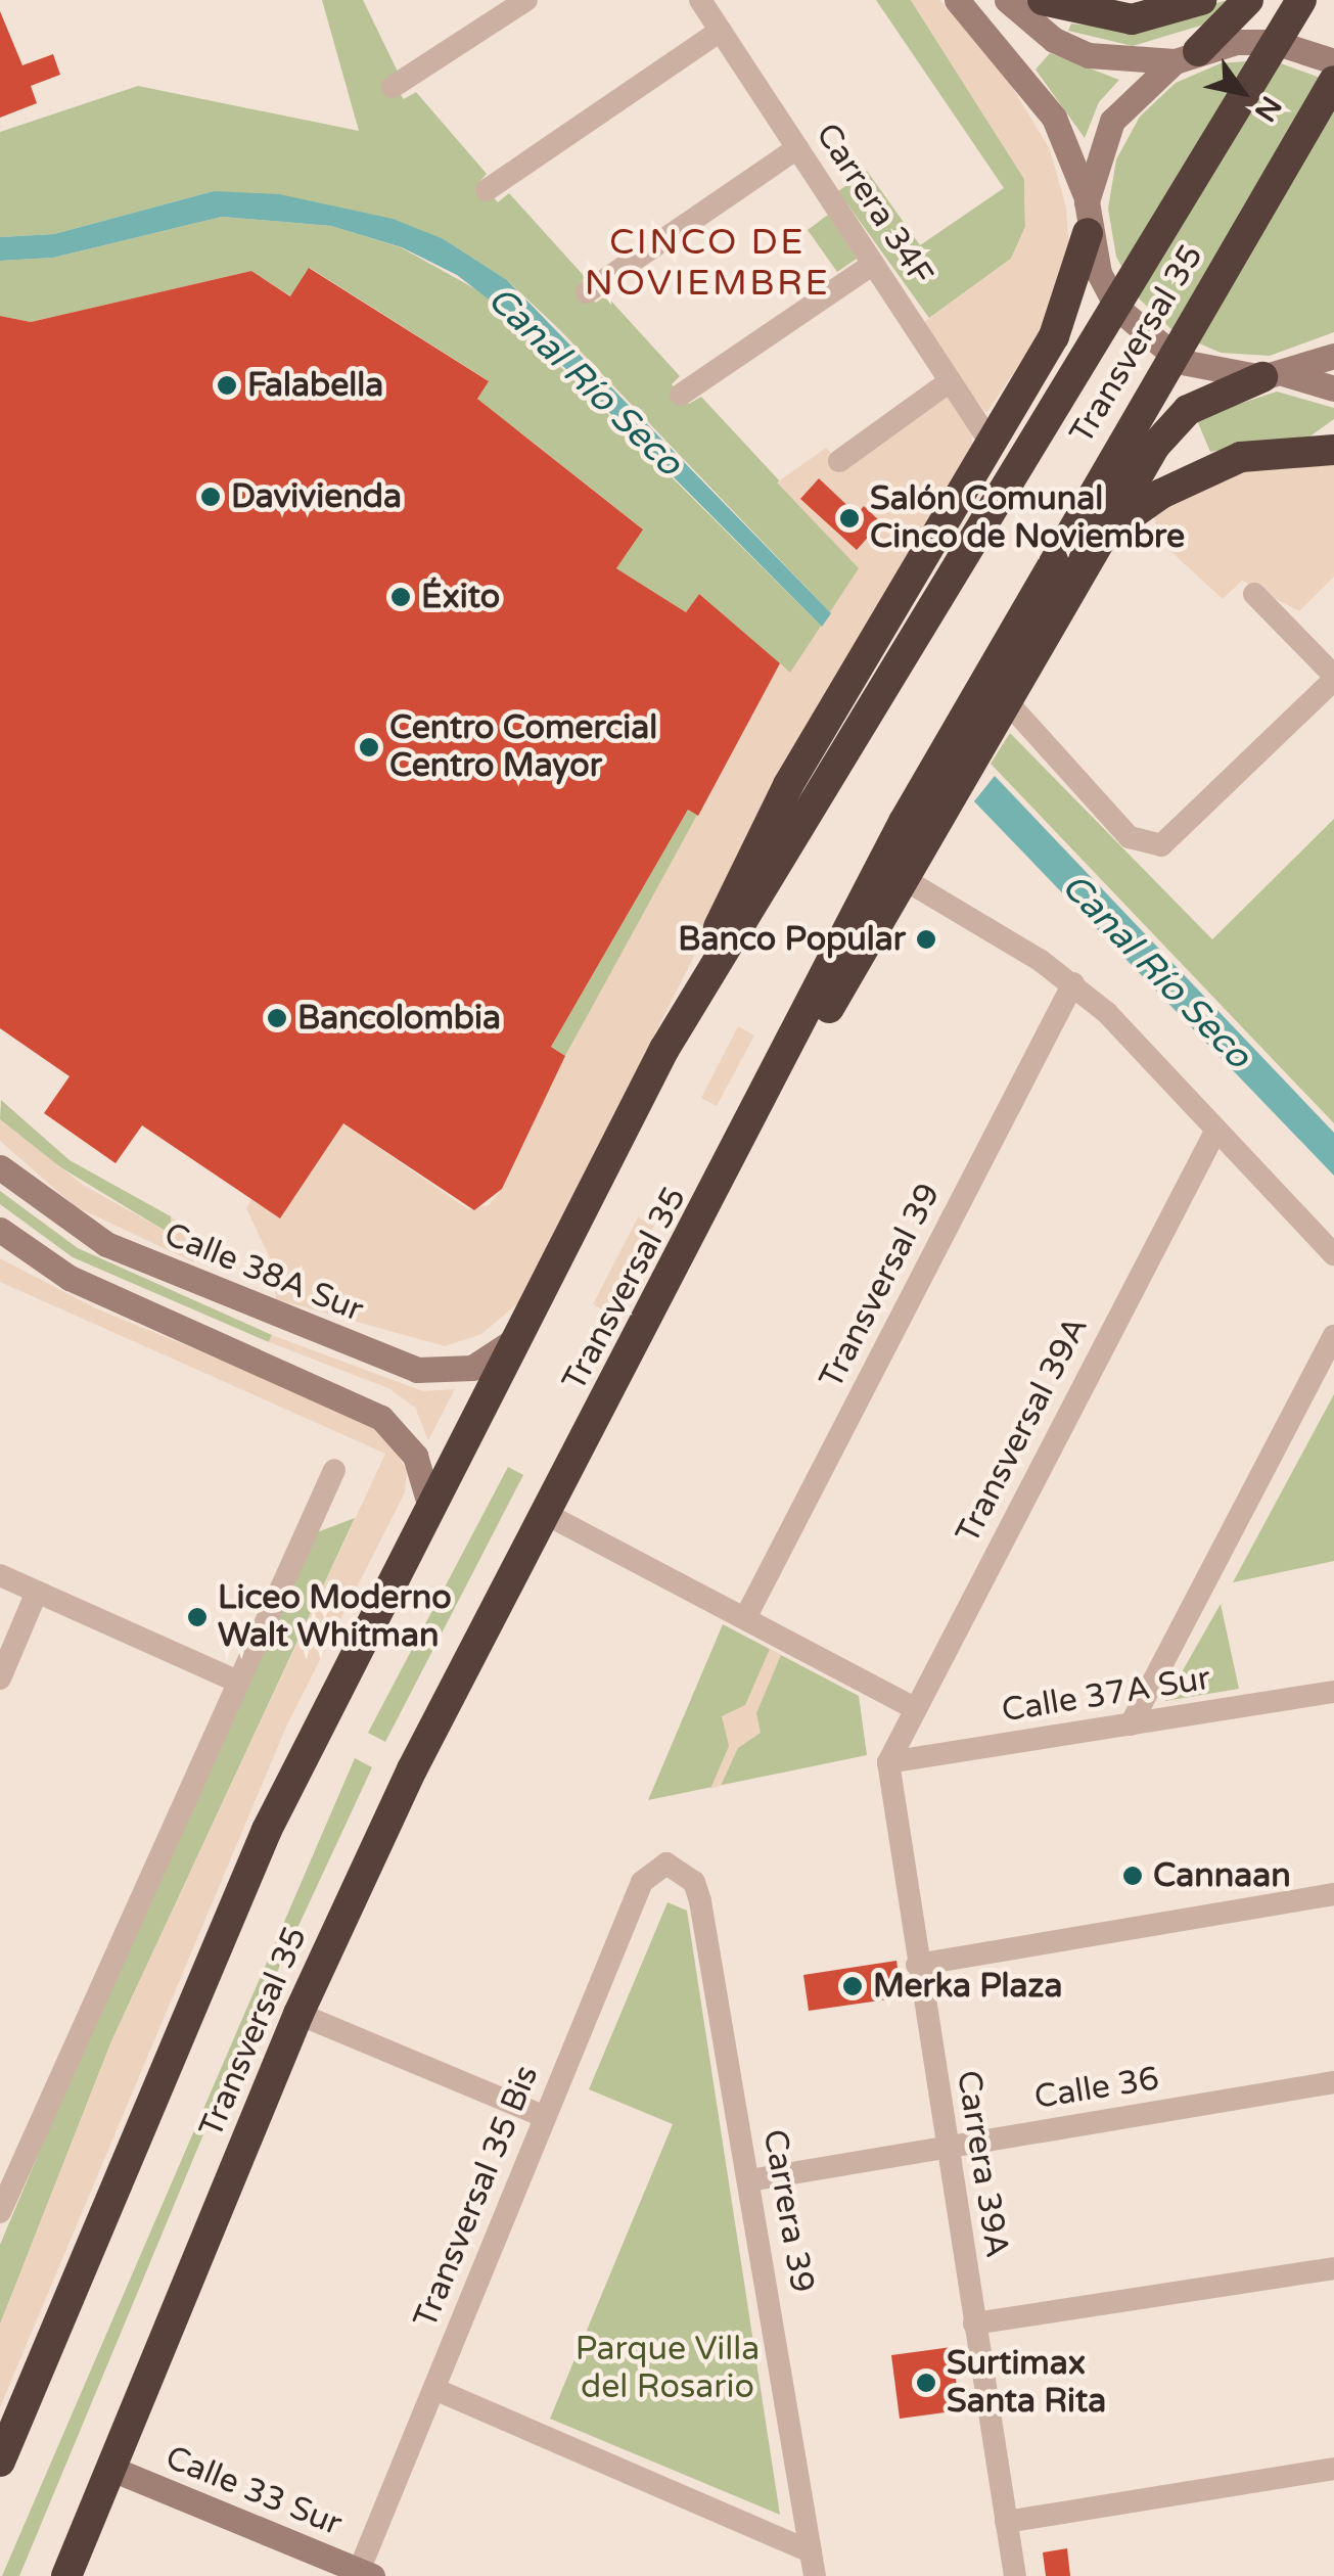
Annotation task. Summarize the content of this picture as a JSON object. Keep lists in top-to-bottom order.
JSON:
{
  "streets": {
    "highway": ["Transversal 35"],
    "street": [
      "Carrera 34F",
      "Calle 38A Sur",
      "Transversal 39",
      "Transversal 39A",
      "Calle 37A Sur",
      "Calle 36",
      "Carrera 39A",
      "Transversal 35 Bis",
      "Carrera 39",
      "Calle 33 Sur"
    ]
  },
  "crossings": [
    ["Transversal 35", "Calle 38A Sur"],
    ["Transversal 35", "Calle 33 Sur"],
    ["Transversal 39A", "Calle 37A Sur"],
    ["Transversal 39A", "Carrera 39A"],
    ["Calle 37A Sur", "Carrera 39A"],
    ["Calle 36", "Carrera 39A"],
    ["Calle 36", "Carrera 39"],
    ["Transversal 35 Bis", "Carrera 39"],
    ["Transversal 35 Bis", "Calle 33 Sur"]
  ],
  "districts": ["CINCO DE NOVIEMBRE"],
  "water": ["Canal Río Seco"],
  "parks": ["Parque Villa del Rosario"],
  "places": [
    "Falabella",
    "Davivienda",
    "Salón Comunal Cinco de Noviembre",
    "Éxito",
    "Centro Comercial Centro Mayor",
    "Banco Popular",
    "Bancolombia",
    "Liceo Moderno Walt Whitman",
    "Cannaan",
    "Merka Plaza",
    "Surtimax Santa Rita"
  ],
  "north": "bottom right"
}
